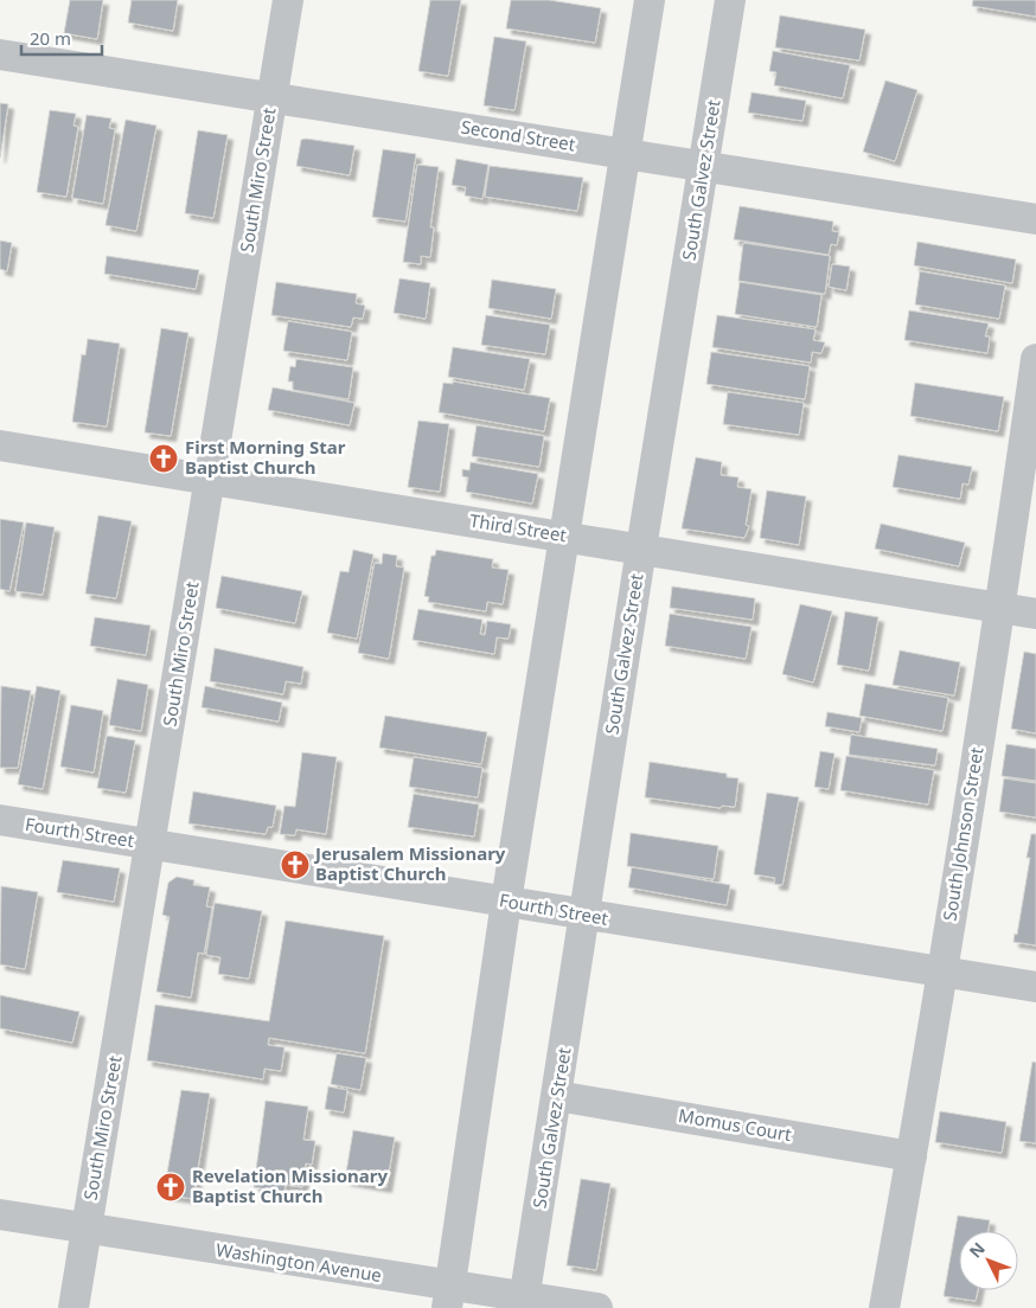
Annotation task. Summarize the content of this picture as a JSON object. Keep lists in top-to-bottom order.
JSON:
{
  "streets": {
    "street": [
      "Second Street",
      "South Miro Street",
      "South Galvez Street",
      "Third Street",
      "Fourth Street",
      "South Johnson Street",
      "Momus Court",
      "Washington Avenue"
    ]
  },
  "crossings": [
    ["Second Street", "South Miro Street"],
    ["Second Street", "South Galvez Street"],
    ["South Miro Street", "Third Street"],
    ["South Miro Street", "Fourth Street"],
    ["South Miro Street", "Washington Avenue"],
    ["South Galvez Street", "Third Street"],
    ["South Galvez Street", "Fourth Street"],
    ["South Galvez Street", "Momus Court"],
    ["South Galvez Street", "Washington Avenue"],
    ["Third Street", "South Johnson Street"],
    ["Fourth Street", "South Johnson Street"],
    ["South Johnson Street", "Momus Court"]
  ],
  "places": {
    "church": ["First Morning Star Baptist Church", "Jerusalem Missionary Baptist Church", "Revelation Missionary Baptist Church"]
  },
  "scale_bar": "20 m",
  "north": "top left"
}
